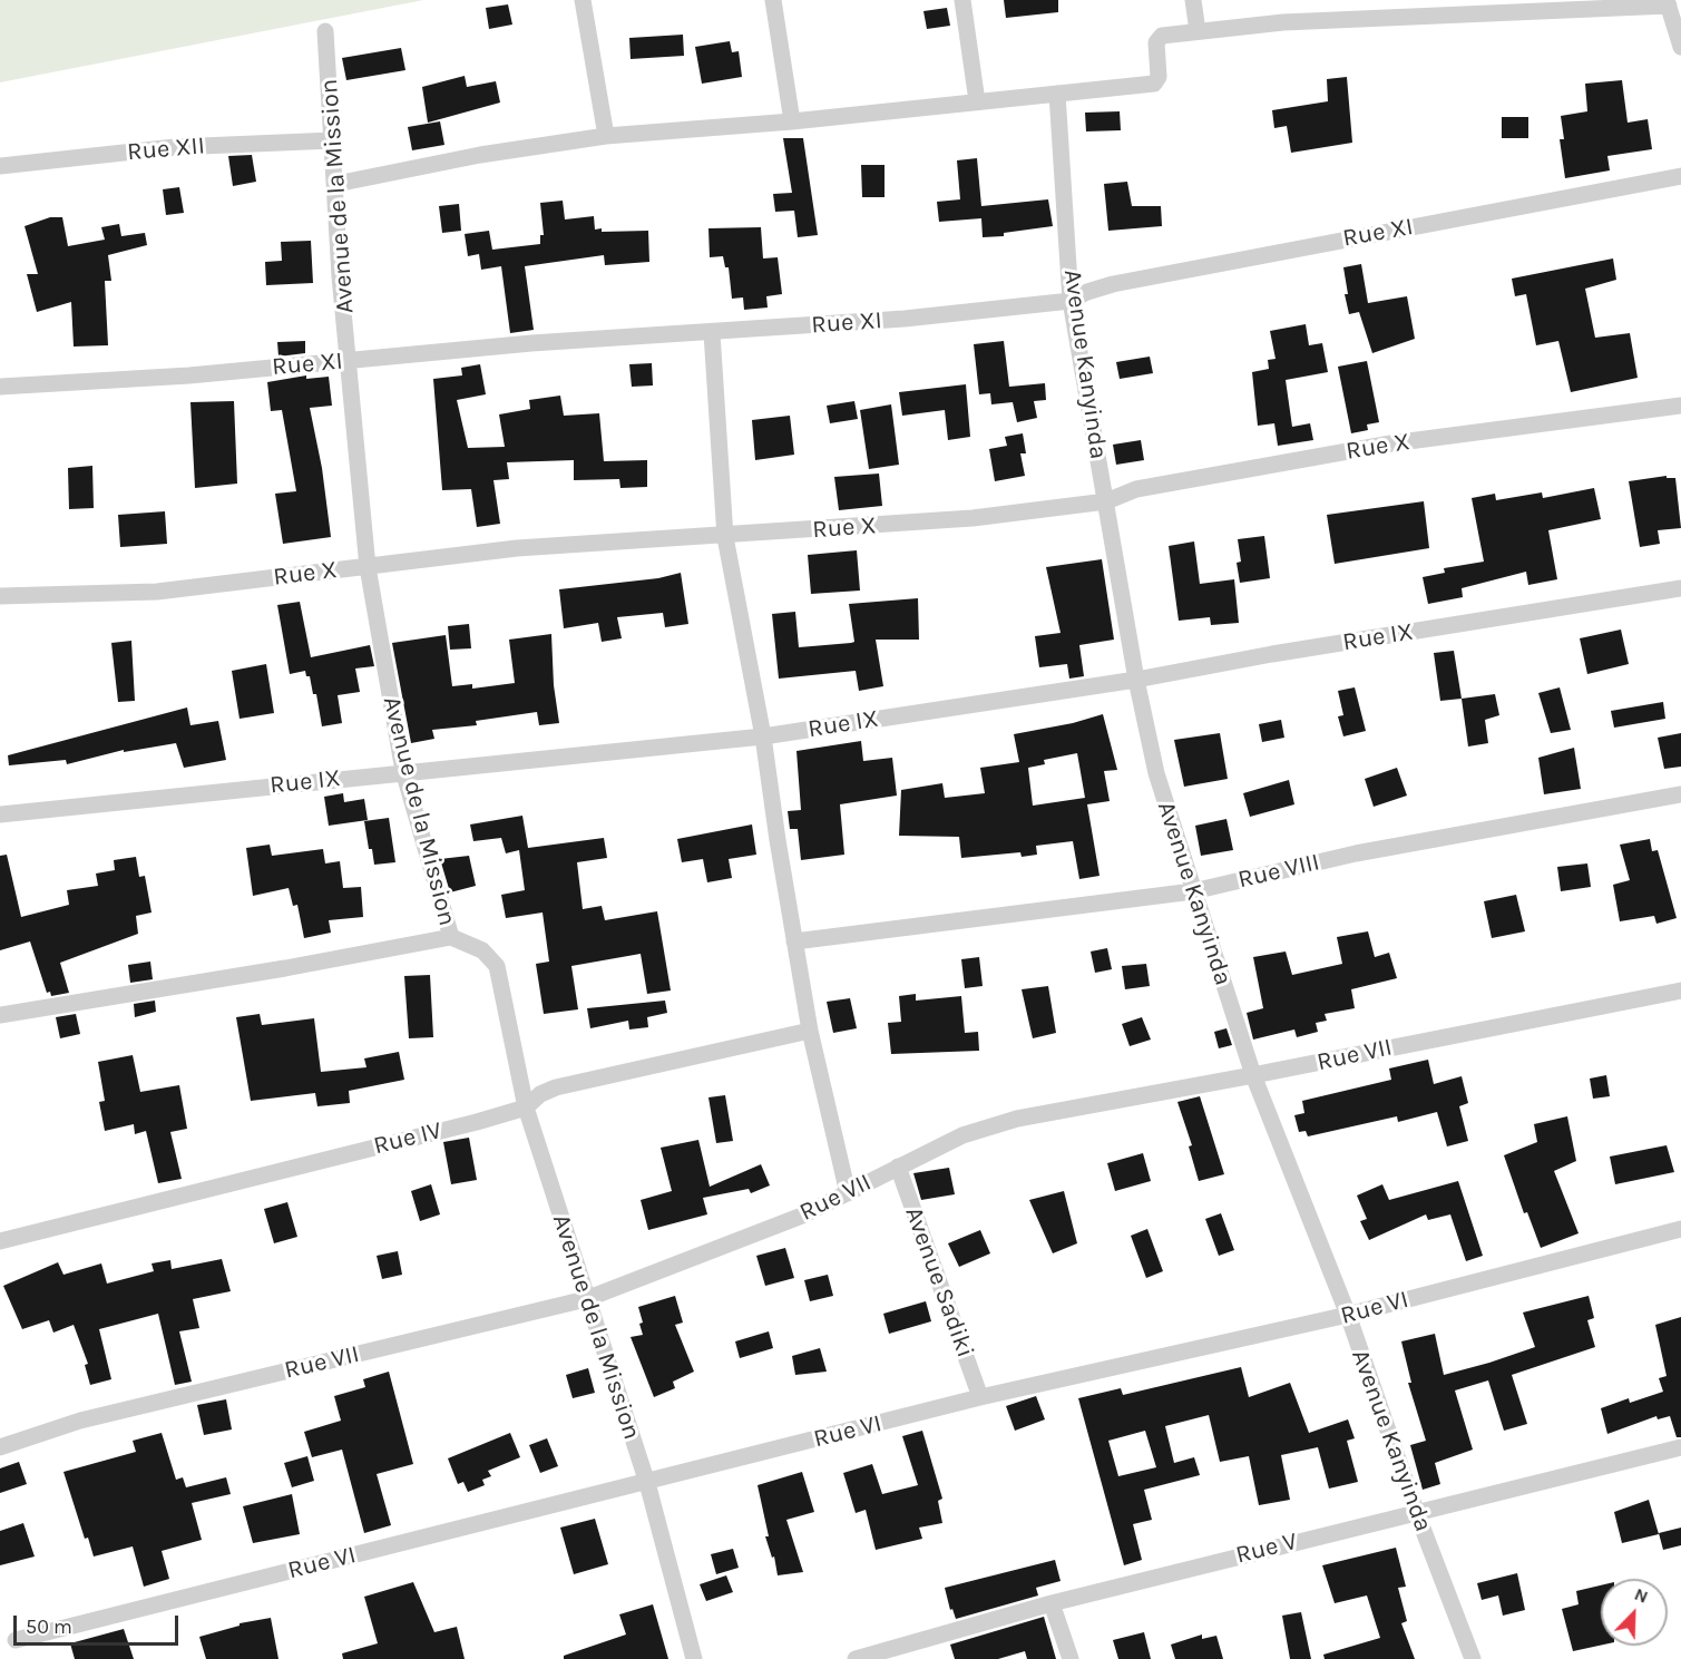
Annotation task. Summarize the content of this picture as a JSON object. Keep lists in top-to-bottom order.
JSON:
{
  "streets": {
    "street": [
      "Rue XII",
      "Avenue de la Mission",
      "Rue XI",
      "Avenue Kanyinda",
      "Rue X",
      "Rue IX",
      "Rue VIII",
      "Rue VII",
      "Rue IV",
      "Avenue Sadiki",
      "Rue VI",
      "Rue V"
    ]
  },
  "crossings": [
    ["Rue XII", "Avenue de la Mission"],
    ["Avenue de la Mission", "Rue XI"],
    ["Avenue de la Mission", "Rue X"],
    ["Avenue de la Mission", "Rue IX"],
    ["Avenue de la Mission", "Rue VII"],
    ["Avenue de la Mission", "Rue IV"],
    ["Avenue de la Mission", "Rue VI"],
    ["Rue XI", "Avenue Kanyinda"],
    ["Avenue Kanyinda", "Rue X"],
    ["Avenue Kanyinda", "Rue IX"],
    ["Avenue Kanyinda", "Rue VIII"],
    ["Avenue Kanyinda", "Rue VII"],
    ["Avenue Kanyinda", "Rue VI"],
    ["Avenue Kanyinda", "Rue V"],
    ["Rue VII", "Avenue Sadiki"],
    ["Avenue Sadiki", "Rue VI"]
  ],
  "scale_bar": "50 m",
  "north": "top right"
}
